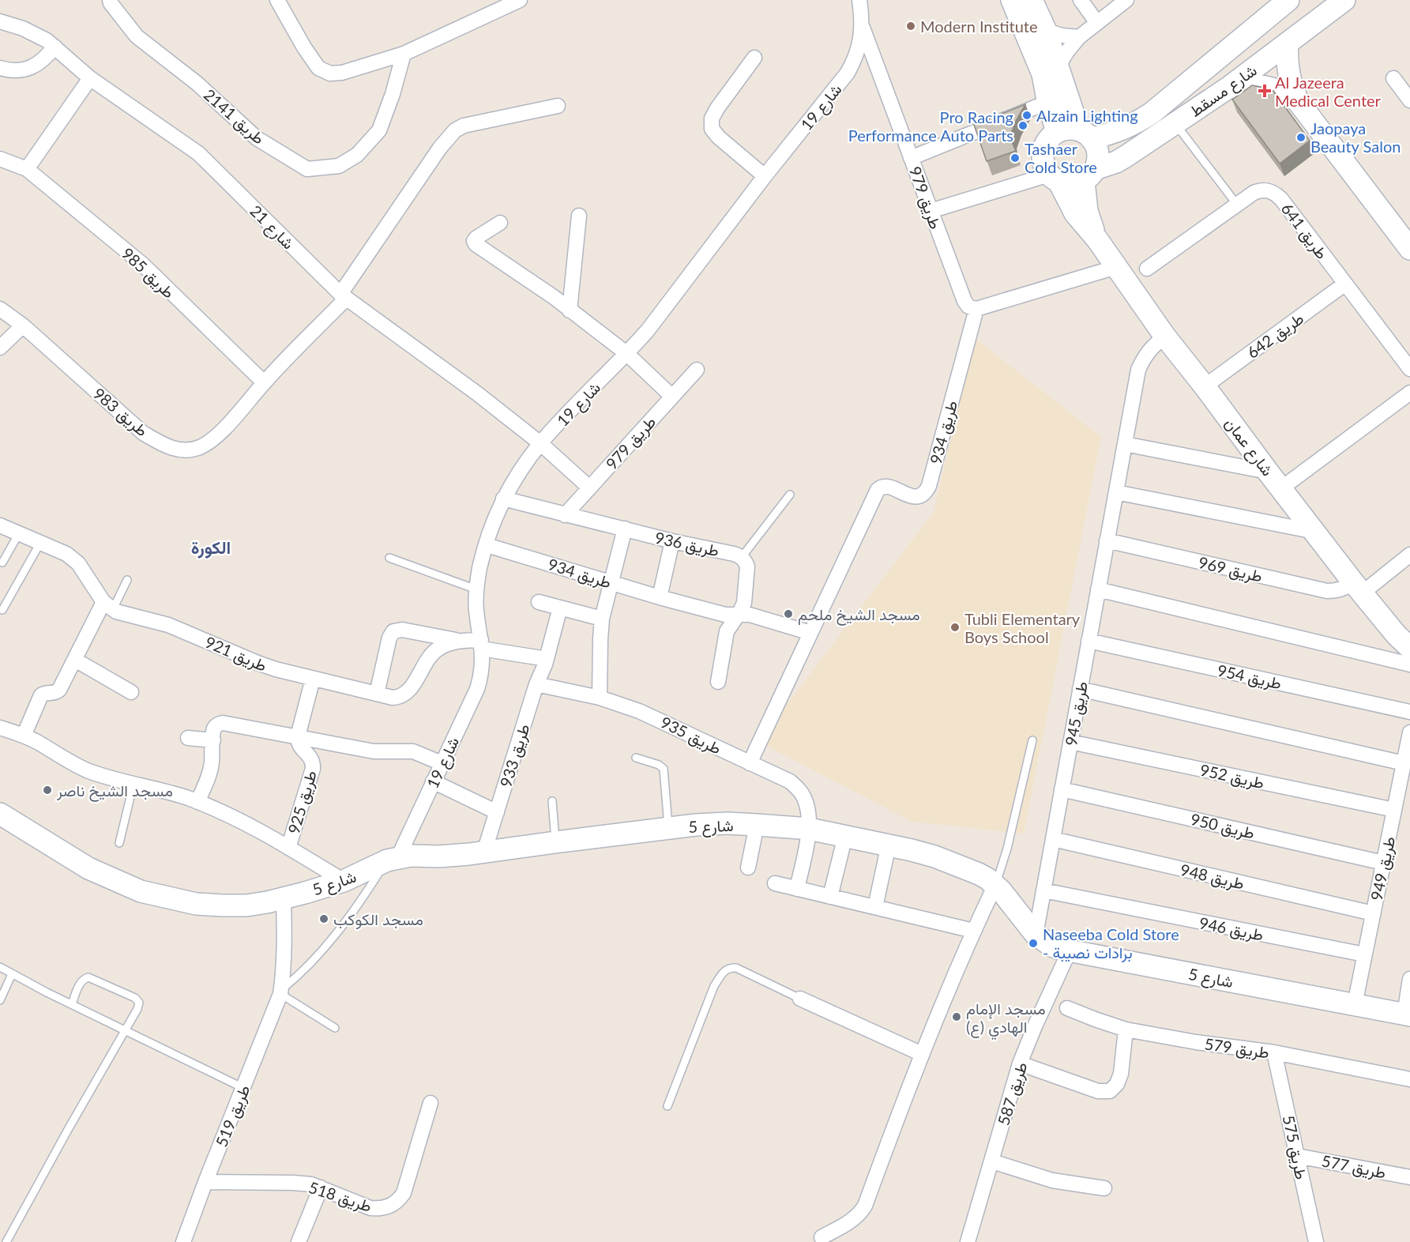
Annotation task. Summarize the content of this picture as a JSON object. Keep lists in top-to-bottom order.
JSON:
{
  "streets": {
    "street": [
      "شارع مسقط",
      "شارع 19",
      "طريق 2141",
      "طريق 979",
      "شارع 21",
      "طريق 641",
      "طريق 985",
      "طريق 642",
      "طريق 983",
      "طريق 934",
      "شارع عمان",
      "طريق 936",
      "طريق 969",
      "طريق 921",
      "طريق 954",
      "طريق 945",
      "طريق 935",
      "طريق 933",
      "طريق 952",
      "طريق 925",
      "شارع 5",
      "طريق 950",
      "طريق 949",
      "طريق 948",
      "طريق 946",
      "طريق 579",
      "طريق 587",
      "طريق 519",
      "طريق 575",
      "طريق 577",
      "طريق 518"
    ]
  },
  "crossings": [
    ["شارع مسقط", "شارع عمان"],
    ["شارع 19", "طريق 979"],
    ["شارع 19", "شارع 21"],
    ["شارع 19", "طريق 934"],
    ["شارع 19", "طريق 936"],
    ["شارع 19", "طريق 921"],
    ["شارع 19", "شارع 5"],
    ["شارع 19", "طريق 519"],
    ["طريق 979", "شارع 21"],
    ["طريق 979", "طريق 934"],
    ["طريق 979", "طريق 936"],
    ["شارع 21", "طريق 983"],
    ["طريق 641", "طريق 642"],
    ["طريق 985", "طريق 983"],
    ["طريق 642", "شارع عمان"],
    ["طريق 934", "طريق 935"],
    ["شارع عمان", "طريق 969"],
    ["شارع عمان", "طريق 945"],
    ["طريق 969", "طريق 945"],
    ["طريق 954", "طريق 945"],
    ["طريق 945", "طريق 952"],
    ["طريق 945", "شارع 5"],
    ["طريق 945", "طريق 950"],
    ["طريق 945", "طريق 948"],
    ["طريق 945", "طريق 946"],
    ["طريق 935", "طريق 933"],
    ["طريق 935", "شارع 5"],
    ["طريق 933", "شارع 5"],
    ["طريق 952", "طريق 949"],
    ["شارع 5", "طريق 949"],
    ["شارع 5", "طريق 587"],
    ["شارع 5", "طريق 519"],
    ["طريق 950", "طريق 949"],
    ["طريق 949", "طريق 948"],
    ["طريق 949", "طريق 946"],
    ["طريق 579", "طريق 575"],
    ["طريق 519", "طريق 518"],
    ["طريق 575", "طريق 577"]
  ],
  "districts": ["الكورة"],
  "places": {
    "other": [
      "Modern Institute",
      "Alzain Lighting",
      "Pro Racing Performance Auto Parts",
      "Jaopaya Beauty Salon",
      "Tashaer Cold Store",
      "مسجد الشيخ ملحم",
      "Tubli Elementary Boys School",
      "مسجد الشيخ ناصر",
      "مسجد الكوكب",
      "Naseeba Cold Store - برادات نصيبة",
      "مسجد الإمام الهادي (ع)"
    ],
    "health": ["Al Jazeera Medical Center"]
  }
}
